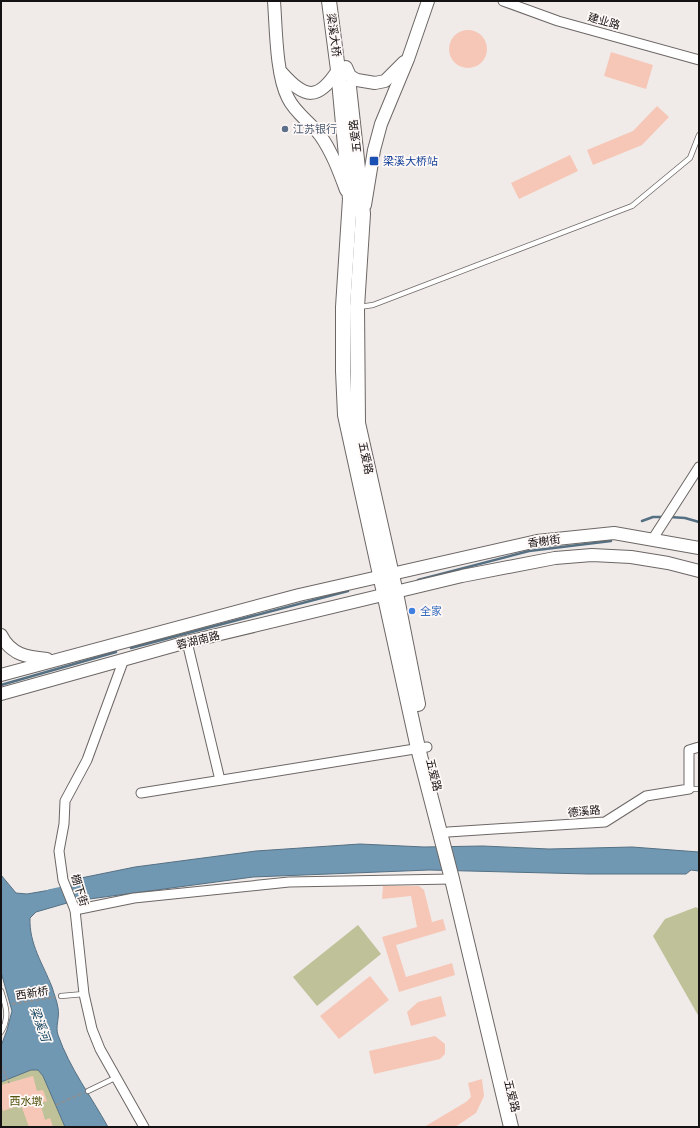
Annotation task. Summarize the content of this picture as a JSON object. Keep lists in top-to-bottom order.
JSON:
{
  "streets": {
    "main road": [
      "梁溪大桥",
      "五爱路",
      "香榭街",
      "蓉湖南路"
    ],
    "street": ["建业路", "德溪路", "棚下街"],
    "path": ["西新桥"]
  },
  "crossings": [
    ["梁溪大桥", "五爱路"],
    ["五爱路", "香榭街"],
    ["五爱路", "蓉湖南路"],
    ["五爱路", "德溪路"],
    ["香榭街", "蓉湖南路"],
    ["蓉湖南路", "棚下街"]
  ],
  "water": ["梁溪河"],
  "parks": ["西水墩"],
  "places": {
    "other": ["江苏银行", "全家"],
    "transit": ["梁溪大桥站"]
  }
}
